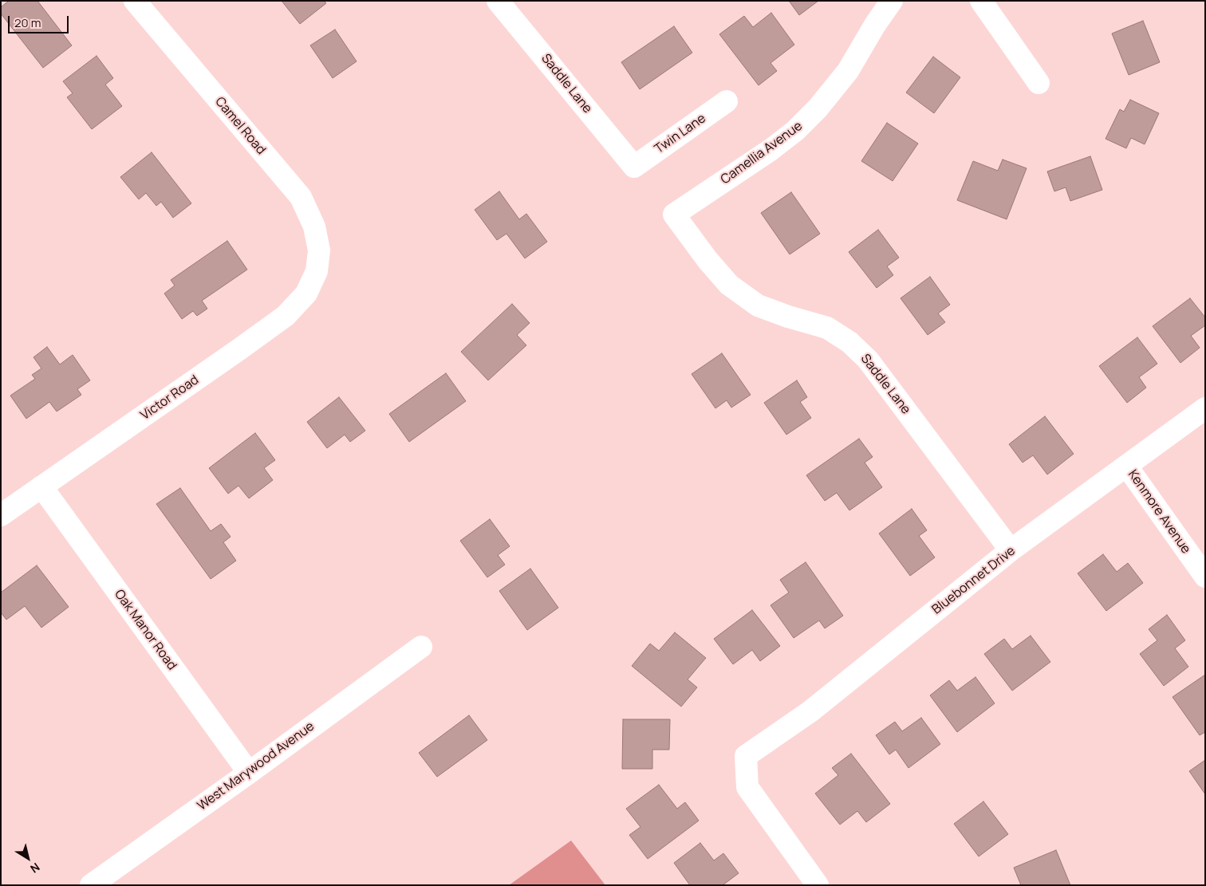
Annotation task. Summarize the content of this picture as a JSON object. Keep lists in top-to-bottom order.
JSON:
{
  "streets": {
    "street": [
      "Saddle Lane",
      "Camel Road",
      "Twin Lane",
      "Camellia Avenue",
      "Victor Road",
      "Kenmore Avenue",
      "Bluebonnet Drive",
      "Oak Manor Road",
      "West Marywood Avenue"
    ]
  },
  "crossings": [
    ["Saddle Lane", "Twin Lane"],
    ["Saddle Lane", "Camellia Avenue"],
    ["Saddle Lane", "Bluebonnet Drive"],
    ["Camel Road", "Victor Road"],
    ["Victor Road", "Oak Manor Road"],
    ["Kenmore Avenue", "Bluebonnet Drive"],
    ["Oak Manor Road", "West Marywood Avenue"]
  ],
  "scale_bar": "20 m",
  "north": "bottom right"
}
